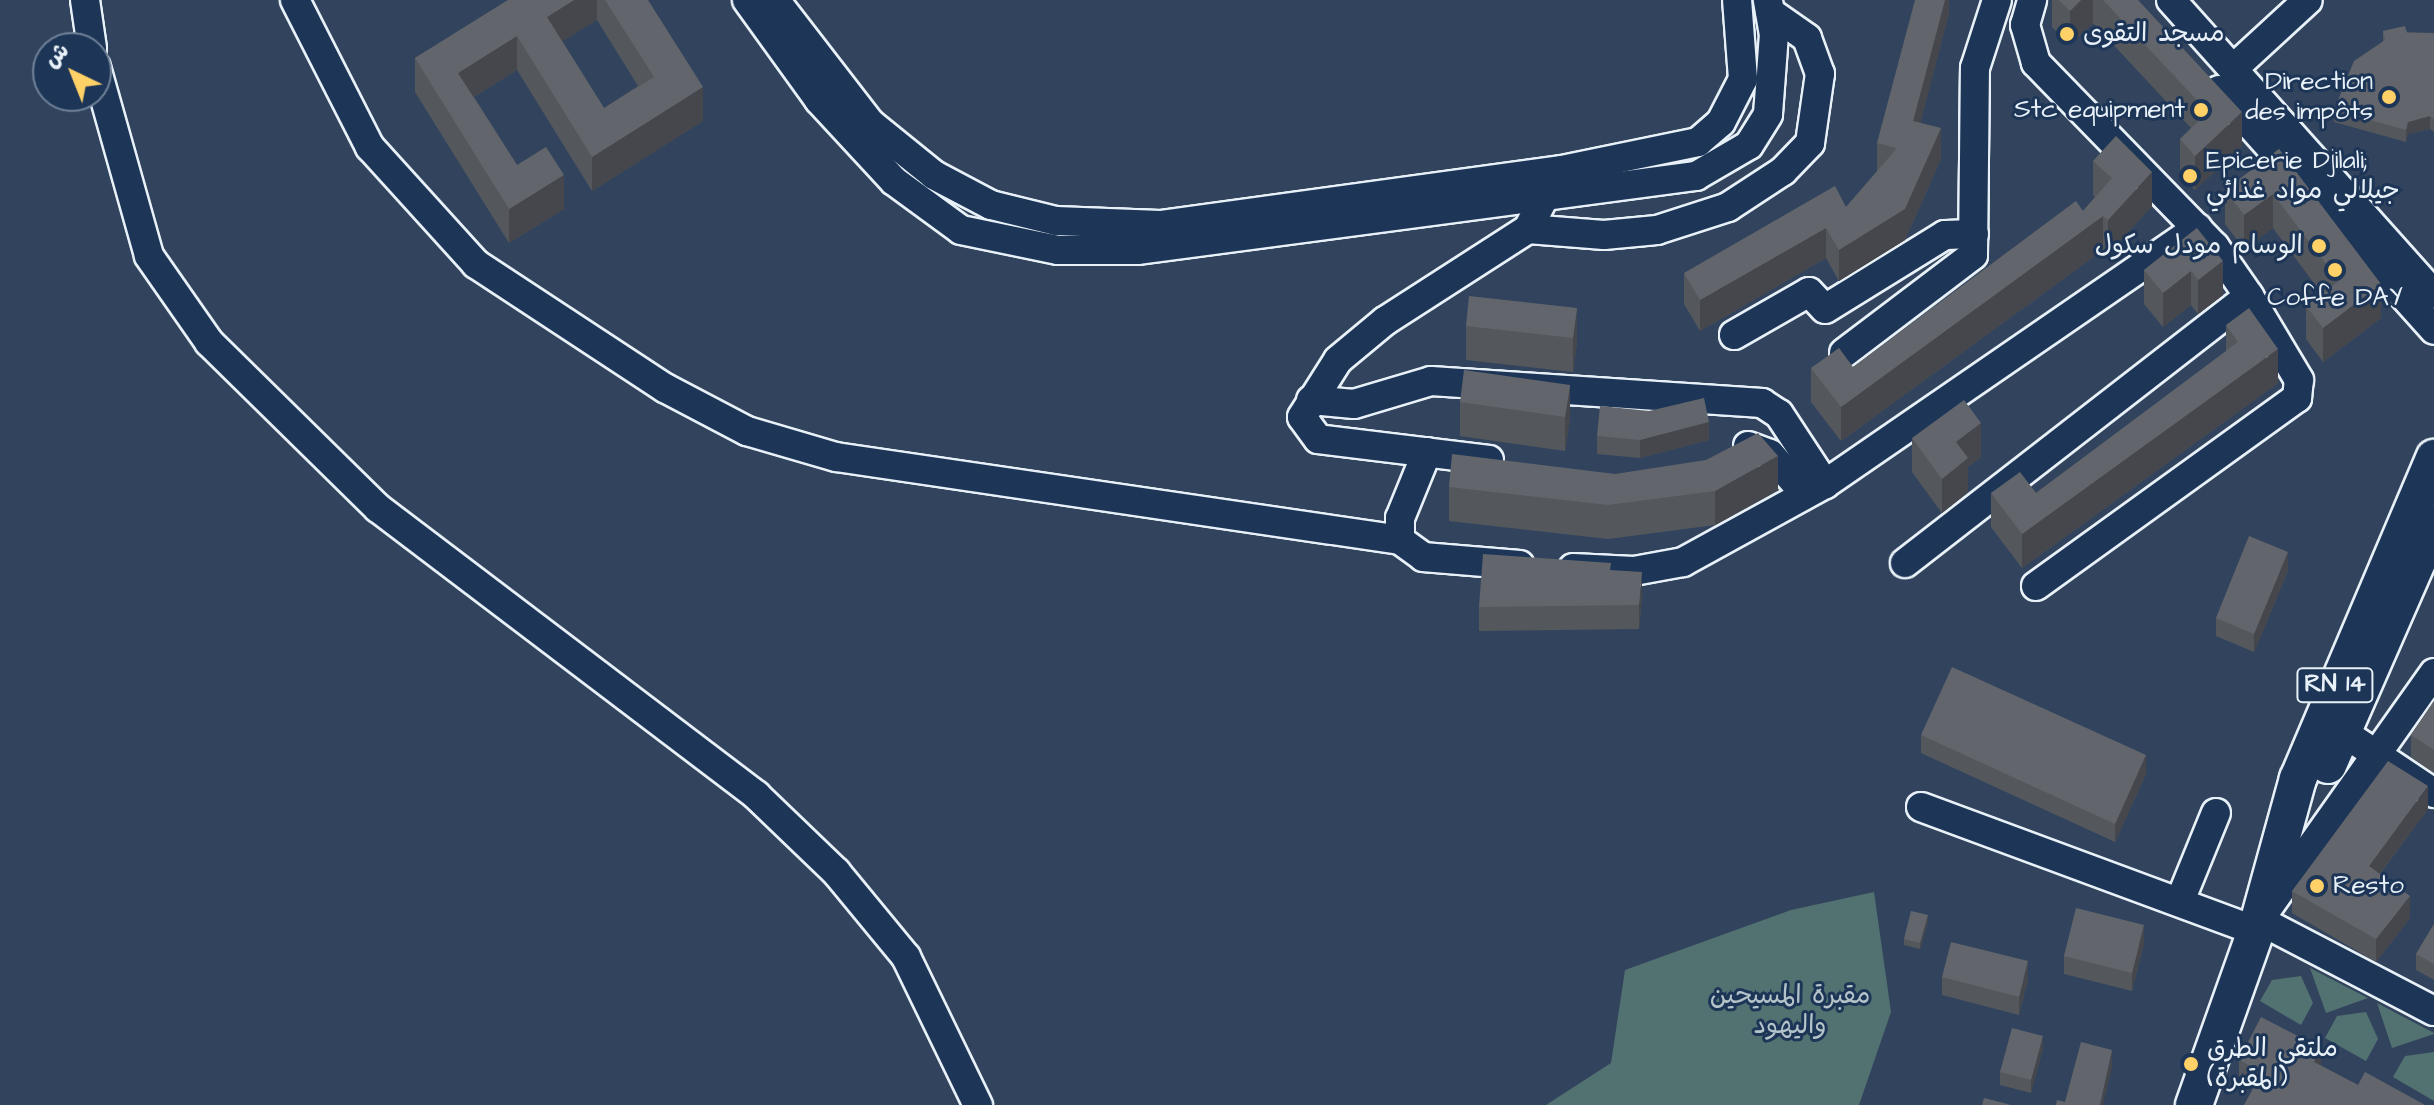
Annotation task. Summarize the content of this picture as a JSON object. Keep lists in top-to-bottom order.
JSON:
{
  "streets": {
    "main road": ["RN 14"]
  },
  "parks": ["مقبرة المسيحين واليهود"],
  "places": [
    "مسجد التقوى",
    "Direction des impôts",
    "Stc equipment",
    "Epicerie Djilali; جيلالي مواد غذائي",
    "الوسام مودل سكول",
    "Coffe DAY",
    "Resto",
    "ملتقى الطرق (المقبرة)"
  ],
  "north": "top left"
}
